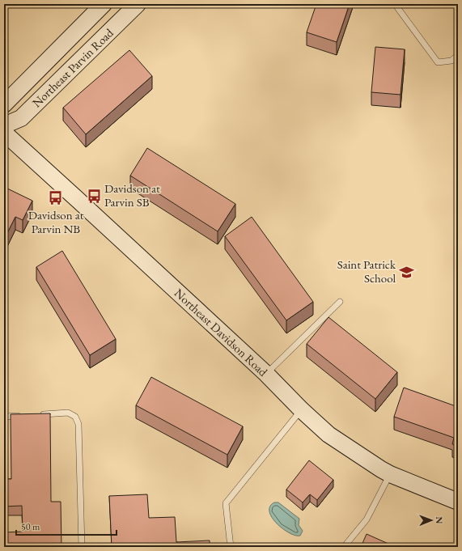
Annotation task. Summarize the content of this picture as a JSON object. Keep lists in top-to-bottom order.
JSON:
{
  "streets": {
    "street": ["Northeast Parvin Road", "Northeast Davidson Road"]
  },
  "places": {
    "bus stop": ["Davidson at Parvin SB", "Davidson at Parvin NB"],
    "school or university": ["Saint Patrick School"]
  },
  "scale_bar": "50 m",
  "north": "right"
}
